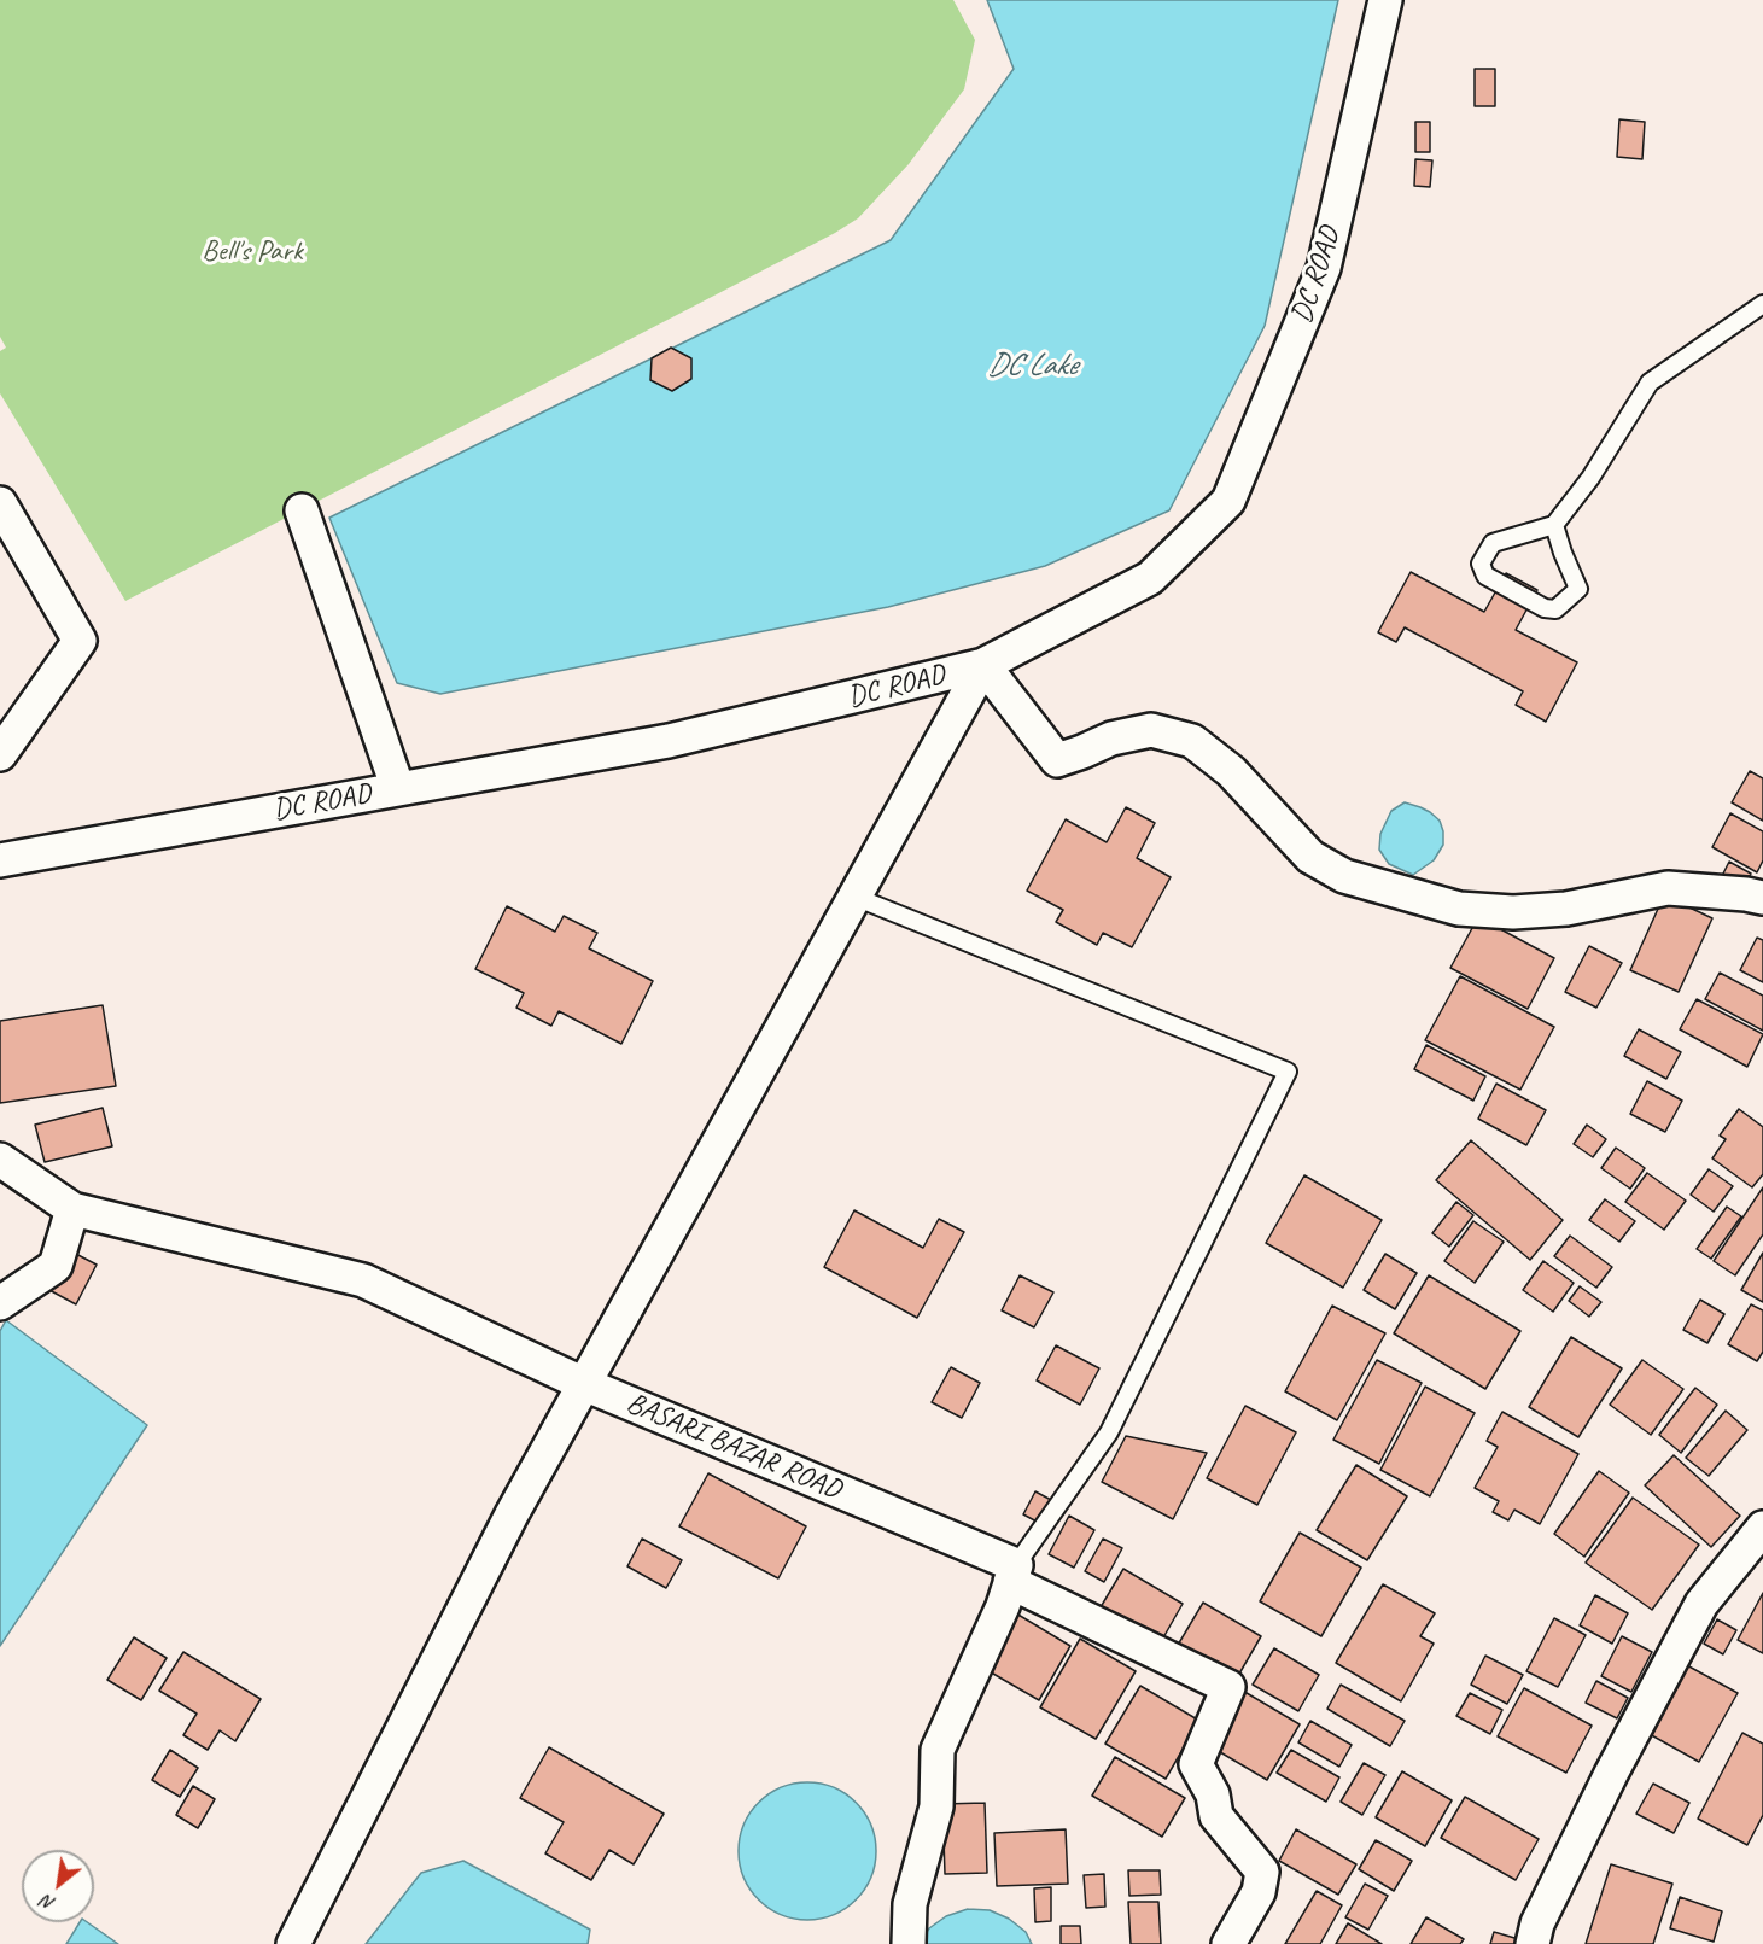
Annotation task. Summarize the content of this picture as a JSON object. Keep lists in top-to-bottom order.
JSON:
{
  "streets": {
    "street": ["DC ROAD", "BASARI BAZAR ROAD"]
  },
  "water": ["DC Lake"],
  "parks": ["Bell's Park"],
  "north": "bottom left"
}
